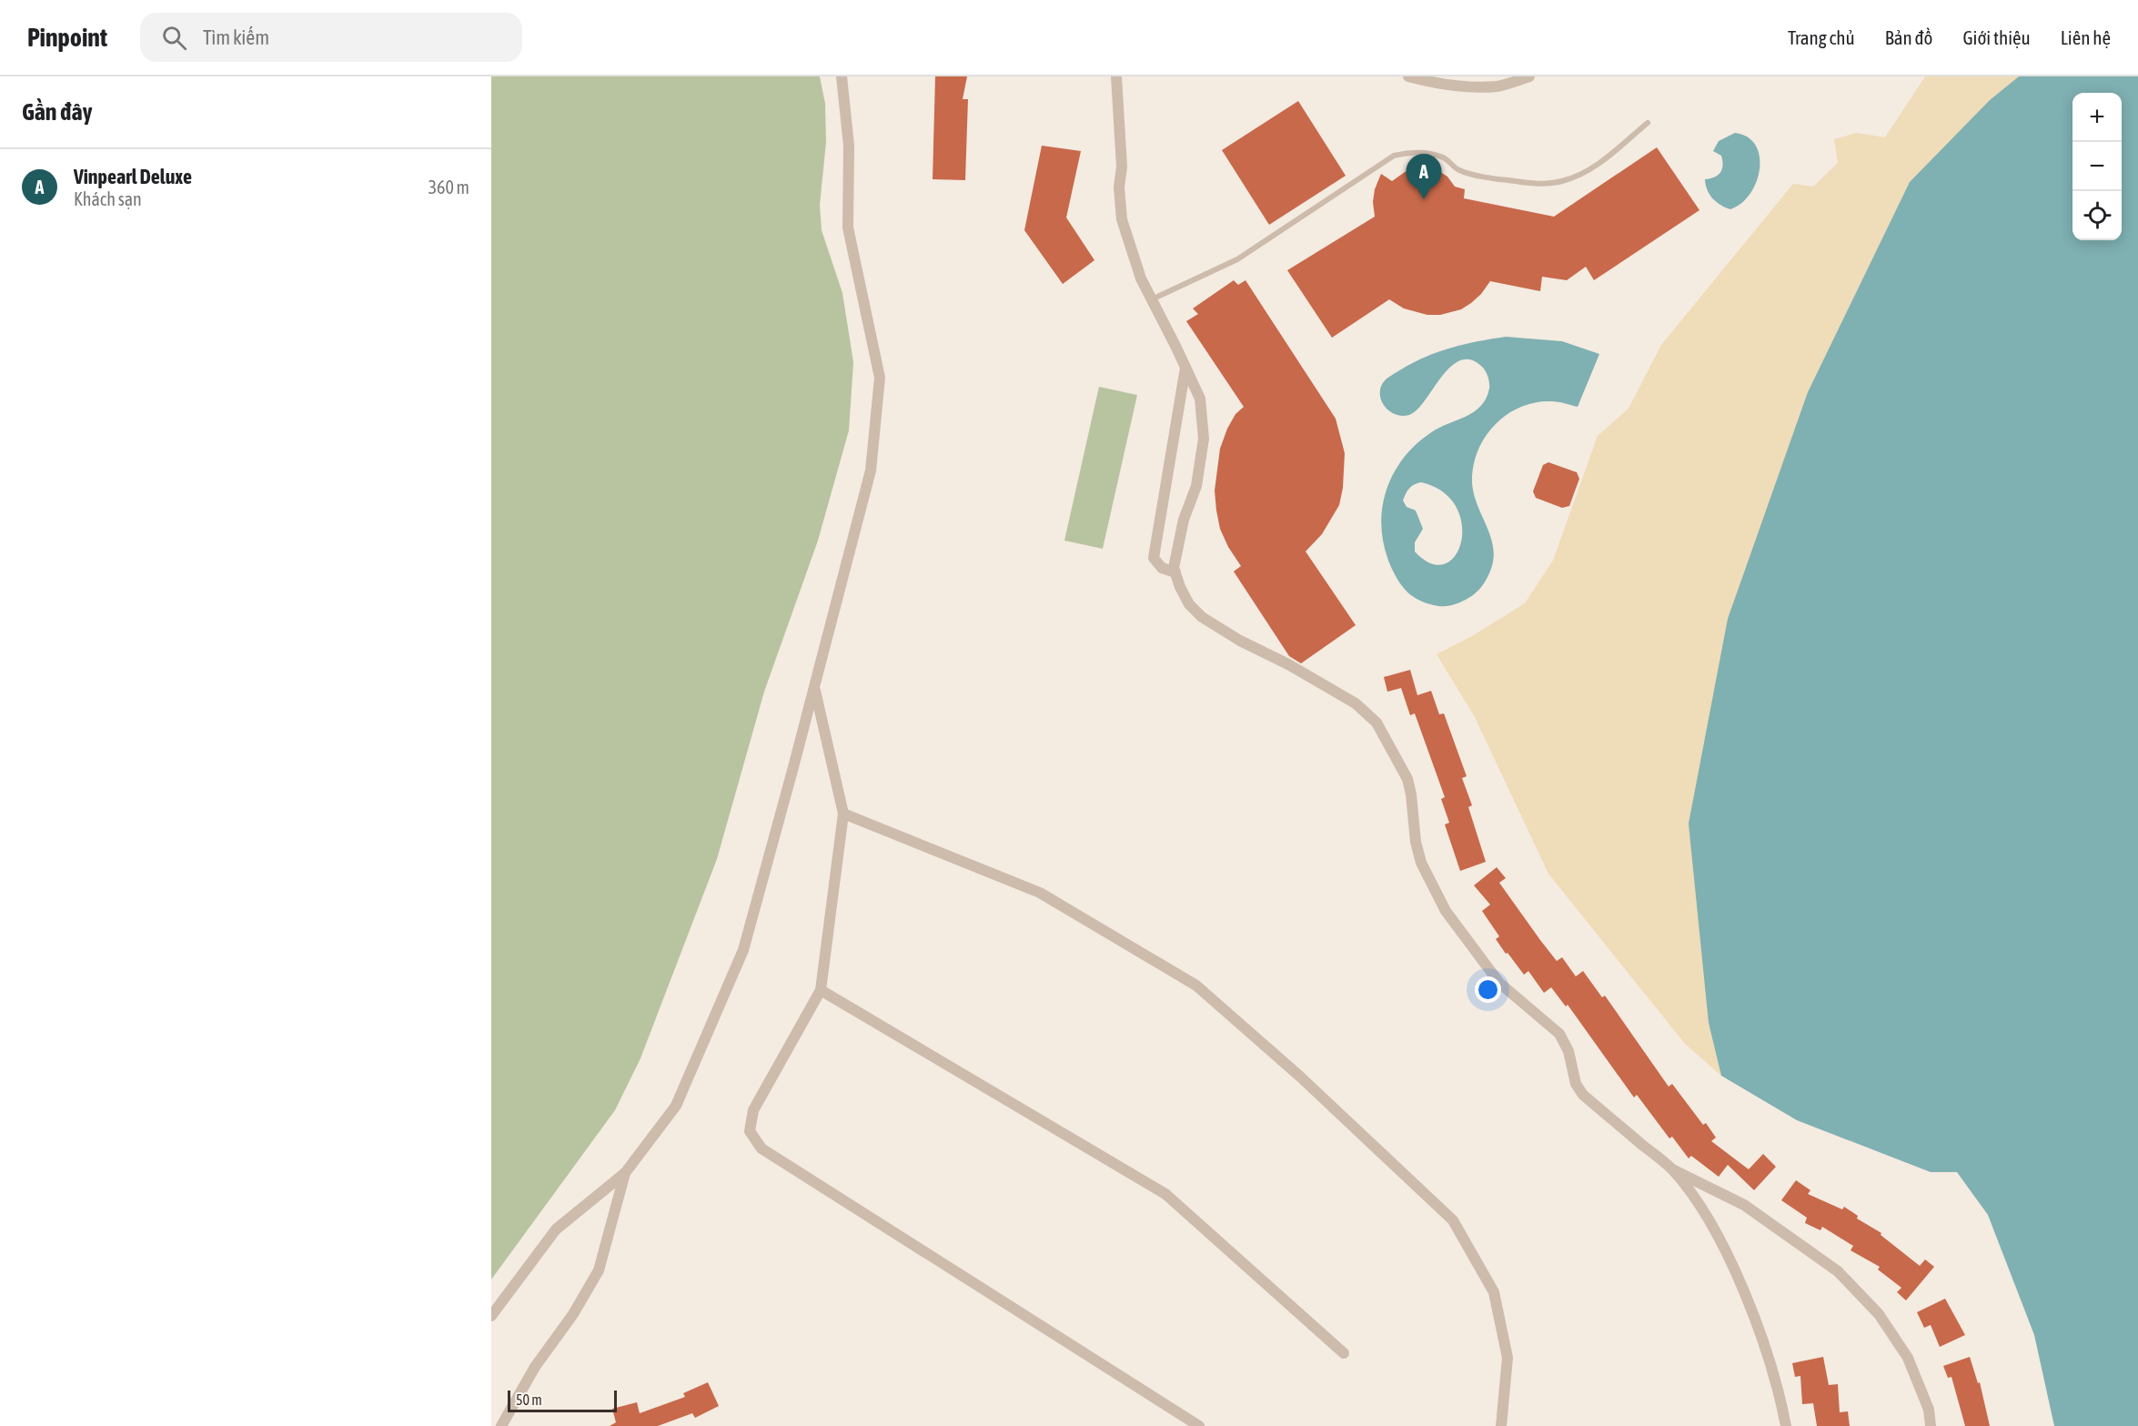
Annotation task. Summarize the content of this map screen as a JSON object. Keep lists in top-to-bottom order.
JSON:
{
  "scale_bar": "50 m",
  "page": {
    "header": "Pinpoint",
    "search": "Tìm kiếm",
    "nav": [
      "Trang chủ",
      "Bản đồ",
      "Giới thiệu",
      "Liên hệ"
    ],
    "heading": "Gần đây",
    "map_buttons": ["+", "−"],
    "list": [
      {
        "mark": "A",
        "name": "Vinpearl Deluxe",
        "note": "Khách sạn",
        "value": "360 m"
      }
    ],
    "pins": "A",
    "scale": "50 m"
  }
}
